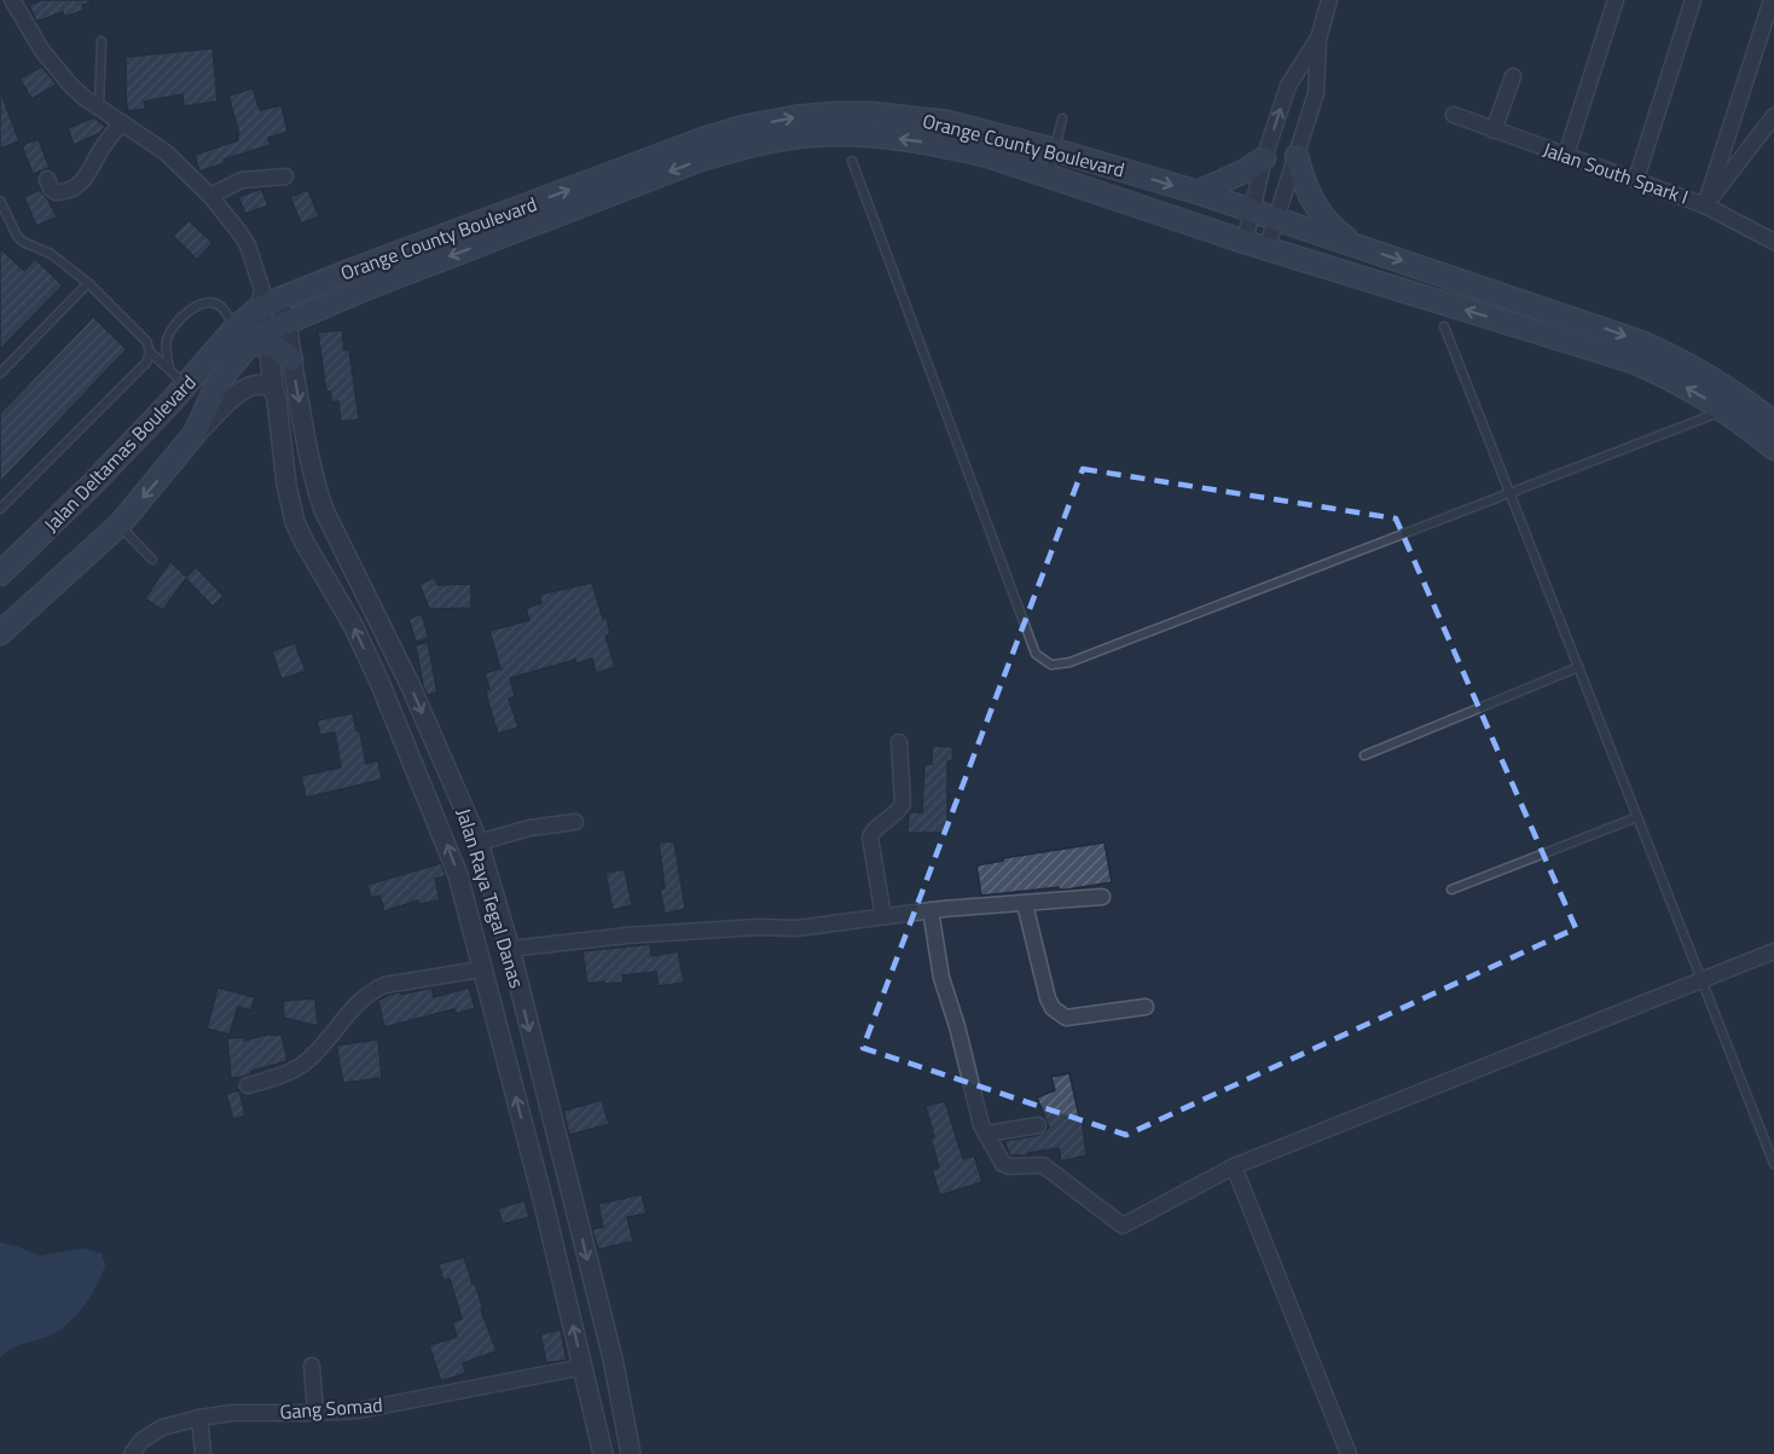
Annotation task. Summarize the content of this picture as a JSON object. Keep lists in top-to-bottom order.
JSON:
{
  "streets": {
    "main road": ["Orange County Boulevard", "Jalan Deltamas Boulevard"],
    "street": ["Jalan South Spark I", "Jalan Raya Tegal Danas", "Gang Somad"]
  },
  "crossings": [
    ["Orange County Boulevard", "Jalan Deltamas Boulevard"],
    ["Orange County Boulevard", "Jalan Raya Tegal Danas"],
    ["Jalan Deltamas Boulevard", "Jalan Raya Tegal Danas"],
    ["Jalan Raya Tegal Danas", "Gang Somad"]
  ]
}
